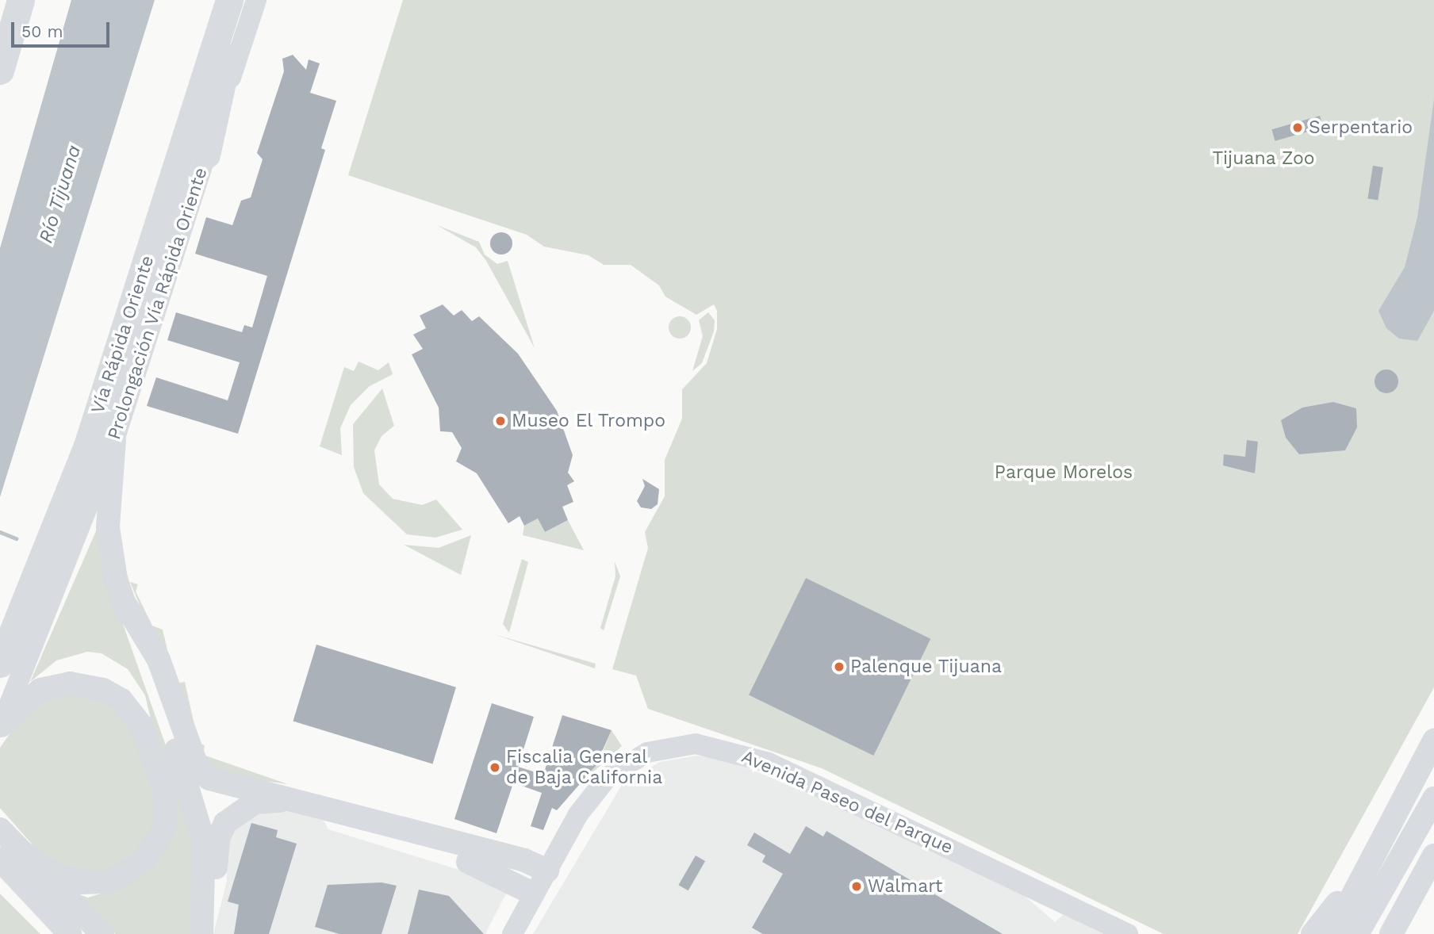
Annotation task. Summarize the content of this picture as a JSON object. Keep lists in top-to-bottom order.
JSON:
{
  "streets": {
    "highway": ["Vía Rápida Oriente"],
    "main road": ["Prolongación Vía Rápida Oriente", "Avenida Paseo del Parque"]
  },
  "water": ["Río Tijuana"],
  "parks": ["Tijuana Zoo", "Parque Morelos"],
  "places": [
    "Serpentario",
    "Museo El Trompo",
    "Palenque Tijuana",
    "Fiscalia General de Baja California",
    "Walmart"
  ],
  "scale_bar": "50 m"
}
